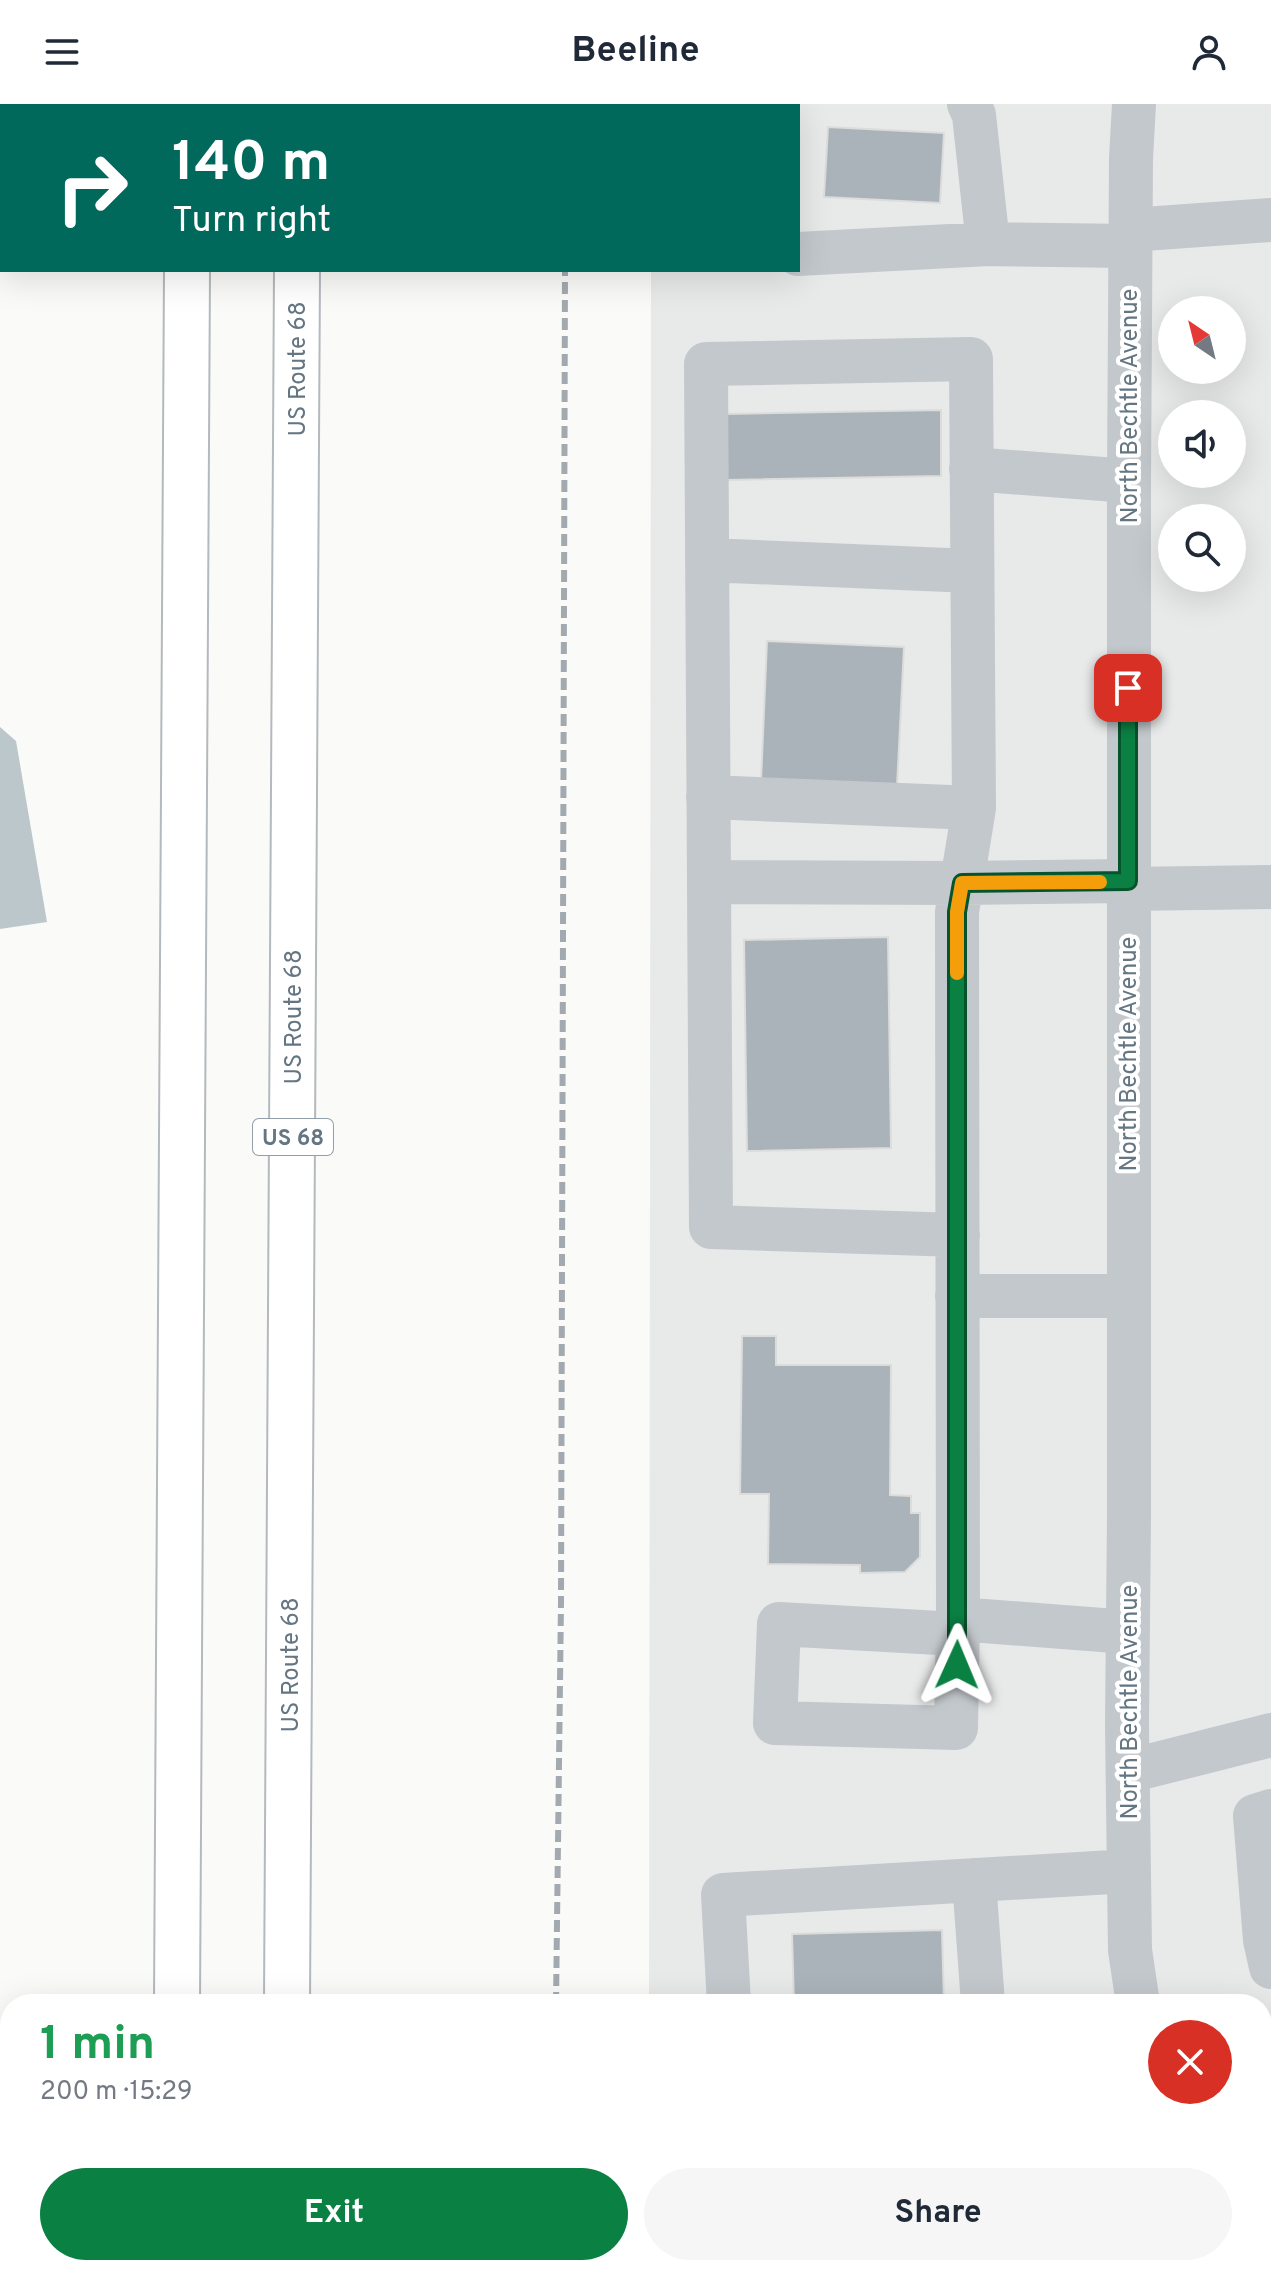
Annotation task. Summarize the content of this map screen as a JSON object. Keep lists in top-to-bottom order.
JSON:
{
  "streets": {
    "highway": ["US Route 68", "US 68"],
    "street": ["North Bechtle Avenue"]
  },
  "north": "top left",
  "page": {
    "header": "Beeline",
    "turn": ["140 m", "Turn right"],
    "heading": ["1 min", "200 m · 15:29"],
    "buttons": ["Exit", "Share"]
  }
}
